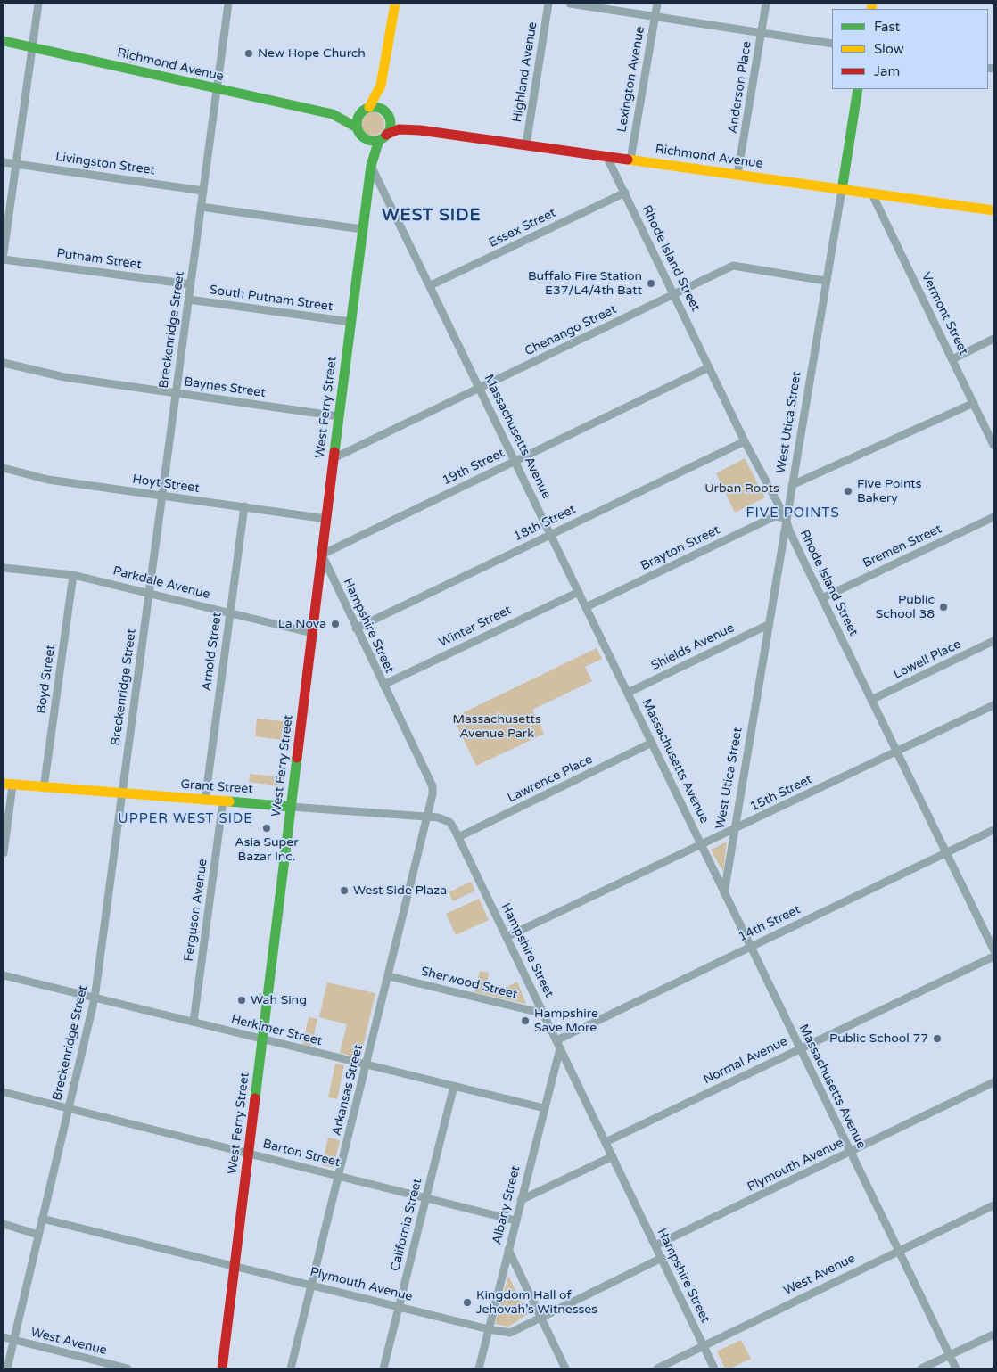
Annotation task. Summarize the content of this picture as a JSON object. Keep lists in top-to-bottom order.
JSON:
{
  "streets": {
    "street": [
      "Richmond Avenue",
      "Highland Avenue",
      "Lexington Avenue",
      "Anderson Place",
      "Livingston Street",
      "Essex Street",
      "Rhode Island Street",
      "Putnam Street",
      "South Putnam Street",
      "Vermont Street",
      "Breckenridge Street",
      "Chenango Street",
      "Baynes Street",
      "West Ferry Street",
      "West Utica Street",
      "Massachusetts Avenue",
      "19th Street",
      "Hoyt Street",
      "18th Street",
      "Bremen Street",
      "Brayton Street",
      "Parkdale Avenue",
      "Hampshire Street",
      "Winter Street",
      "Shields Avenue",
      "Arnold Street",
      "Lowell Place",
      "Boyd Street",
      "Lawrence Place",
      "Grant Street",
      "15th Street",
      "Ferguson Avenue",
      "14th Street",
      "Sherwood Street",
      "Herkimer Street",
      "Normal Avenue",
      "Arkansas Street",
      "Barton Street",
      "Plymouth Avenue",
      "Albany Street",
      "California Street",
      "West Avenue"
    ]
  },
  "crossings": [
    ["Richmond Avenue", "Highland Avenue"],
    ["Richmond Avenue", "Lexington Avenue"],
    ["Richmond Avenue", "Anderson Place"],
    ["Richmond Avenue", "Rhode Island Street"],
    ["Richmond Avenue", "Vermont Street"],
    ["Richmond Avenue", "Breckenridge Street"],
    ["Richmond Avenue", "West Ferry Street"],
    ["Richmond Avenue", "West Utica Street"],
    ["Livingston Street", "Breckenridge Street"],
    ["Essex Street", "Rhode Island Street"],
    ["Essex Street", "Massachusetts Avenue"],
    ["Rhode Island Street", "Chenango Street"],
    ["Rhode Island Street", "West Utica Street"],
    ["Rhode Island Street", "19th Street"],
    ["Rhode Island Street", "18th Street"],
    ["Rhode Island Street", "Bremen Street"],
    ["Rhode Island Street", "Brayton Street"],
    ["Rhode Island Street", "Lowell Place"],
    ["Rhode Island Street", "15th Street"],
    ["Rhode Island Street", "14th Street"],
    ["Putnam Street", "Breckenridge Street"],
    ["South Putnam Street", "Breckenridge Street"],
    ["South Putnam Street", "West Ferry Street"],
    ["Breckenridge Street", "Baynes Street"],
    ["Breckenridge Street", "Hoyt Street"],
    ["Breckenridge Street", "Parkdale Avenue"],
    ["Breckenridge Street", "Grant Street"],
    ["Breckenridge Street", "Herkimer Street"],
    ["Breckenridge Street", "Barton Street"],
    ["Breckenridge Street", "Plymouth Avenue"],
    ["Breckenridge Street", "West Avenue"],
    ["Chenango Street", "West Ferry Street"],
    ["Chenango Street", "West Utica Street"],
    ["Chenango Street", "Massachusetts Avenue"],
    ["Baynes Street", "West Ferry Street"],
    ["West Ferry Street", "Massachusetts Avenue"],
    ["West Ferry Street", "19th Street"],
    ["West Ferry Street", "Hoyt Street"],
    ["West Ferry Street", "Parkdale Avenue"],
    ["West Ferry Street", "Hampshire Street"],
    ["West Ferry Street", "Grant Street"],
    ["West Ferry Street", "Herkimer Street"],
    ["West Ferry Street", "Barton Street"],
    ["West Ferry Street", "Plymouth Avenue"],
    ["West Utica Street", "Massachusetts Avenue"],
    ["West Utica Street", "Brayton Street"],
    ["West Utica Street", "Shields Avenue"],
    ["West Utica Street", "15th Street"],
    ["Massachusetts Avenue", "19th Street"],
    ["Massachusetts Avenue", "18th Street"],
    ["Massachusetts Avenue", "Brayton Street"],
    ["Massachusetts Avenue", "Winter Street"],
    ["Massachusetts Avenue", "Shields Avenue"],
    ["Massachusetts Avenue", "Lawrence Place"],
    ["Massachusetts Avenue", "15th Street"],
    ["Massachusetts Avenue", "14th Street"],
    ["Massachusetts Avenue", "Normal Avenue"],
    ["Massachusetts Avenue", "Plymouth Avenue"],
    ["Massachusetts Avenue", "West Avenue"],
    ["19th Street", "Hampshire Street"],
    ["Hoyt Street", "Arnold Street"],
    ["18th Street", "Hampshire Street"],
    ["Parkdale Avenue", "Arnold Street"],
    ["Parkdale Avenue", "Boyd Street"],
    ["Hampshire Street", "Winter Street"],
    ["Hampshire Street", "Lawrence Place"],
    ["Hampshire Street", "Grant Street"],
    ["Hampshire Street", "15th Street"],
    ["Hampshire Street", "14th Street"],
    ["Hampshire Street", "Sherwood Street"],
    ["Hampshire Street", "Normal Avenue"],
    ["Hampshire Street", "Arkansas Street"],
    ["Hampshire Street", "Plymouth Avenue"],
    ["Hampshire Street", "Albany Street"],
    ["Hampshire Street", "West Avenue"],
    ["Arnold Street", "Grant Street"],
    ["Boyd Street", "Grant Street"],
    ["Grant Street", "Ferguson Avenue"],
    ["Grant Street", "Arkansas Street"],
    ["Ferguson Avenue", "Herkimer Street"],
    ["14th Street", "Albany Street"],
    ["Sherwood Street", "Arkansas Street"],
    ["Herkimer Street", "Arkansas Street"],
    ["Herkimer Street", "Albany Street"],
    ["Herkimer Street", "California Street"],
    ["Arkansas Street", "Barton Street"],
    ["Arkansas Street", "Plymouth Avenue"],
    ["Barton Street", "Albany Street"],
    ["Barton Street", "California Street"],
    ["Plymouth Avenue", "Albany Street"],
    ["Plymouth Avenue", "California Street"]
  ],
  "districts": ["WEST SIDE", "FIVE POINTS", "UPPER WEST SIDE"],
  "parks": ["Urban Roots", "Massachusetts Avenue Park"],
  "places": [
    "New Hope Church",
    "Buffalo Fire Station E37/L4/4th Batt",
    "Five Points Bakery",
    "Public School 38",
    "La Nova",
    "Asia Super Bazar Inc.",
    "West Side Plaza",
    "Wah Sing",
    "Hampshire Save More",
    "Public School 77",
    "Kingdom Hall of Jehovah’s Witnesses"
  ],
  "legend": ["Fast", "Slow", "Jam"]
}
